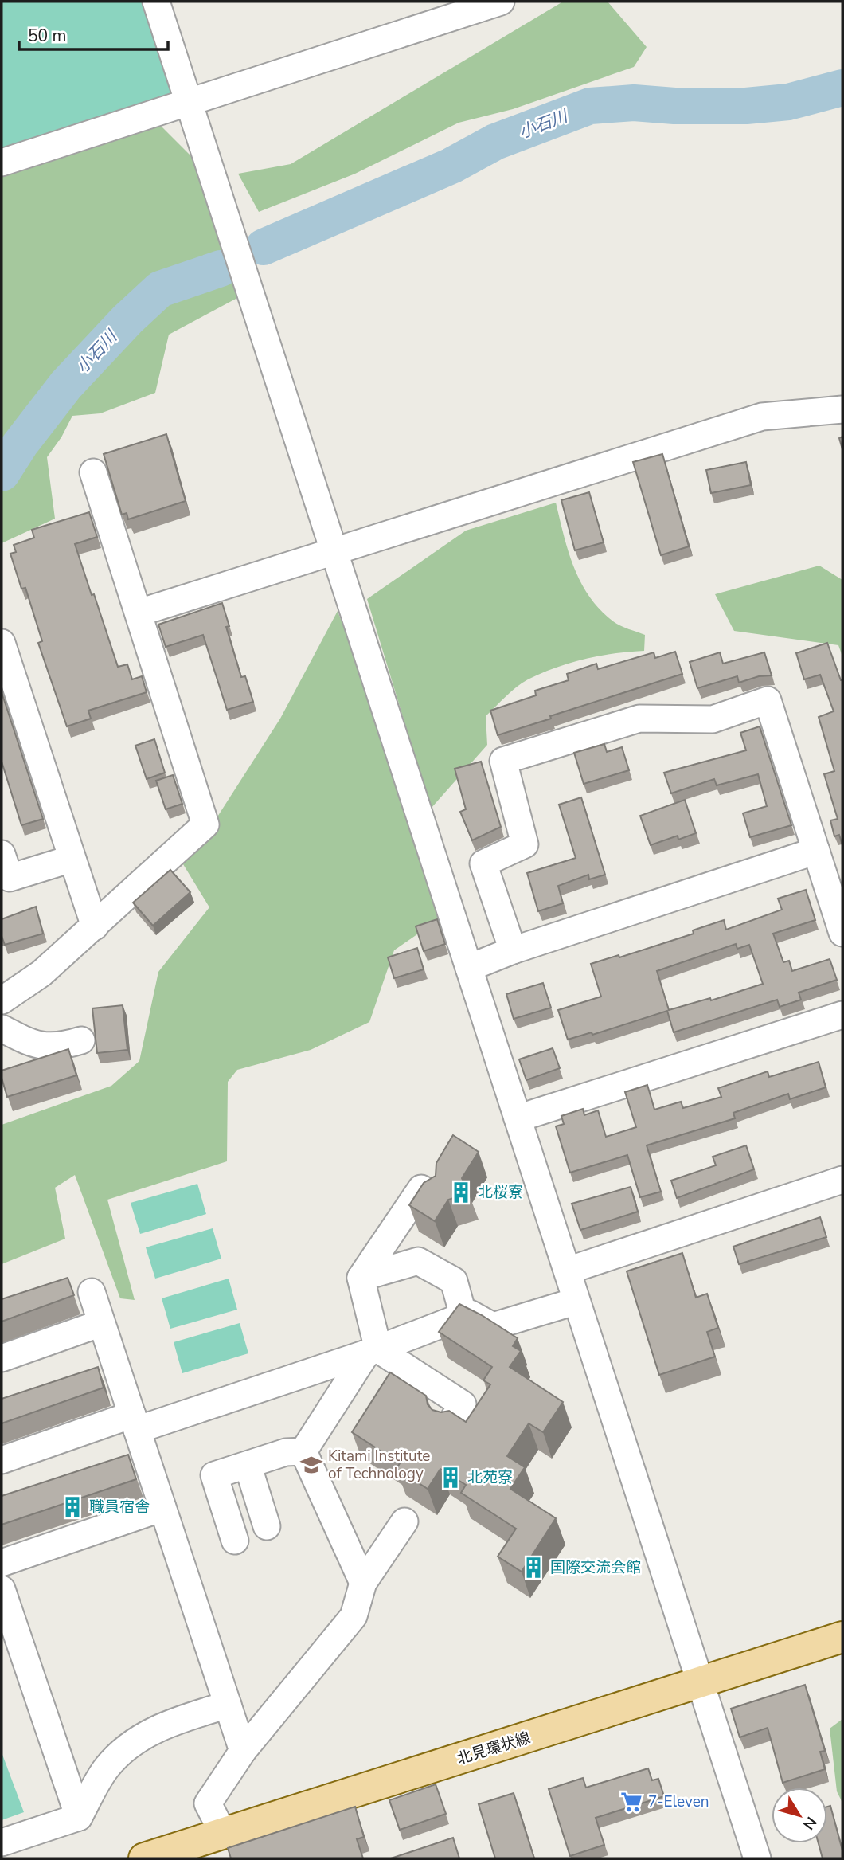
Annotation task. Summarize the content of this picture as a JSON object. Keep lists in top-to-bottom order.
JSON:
{
  "streets": {
    "main road": ["北見環状線"]
  },
  "water": ["小石川"],
  "places": {
    "building": [
      "北桜寮",
      "北苑寮",
      "職員宿舎",
      "国際交流会館"
    ],
    "school or university": ["Kitami Institute of Technology"],
    "supermarket": ["7-Eleven"]
  },
  "scale_bar": "50 m",
  "north": "bottom right"
}
